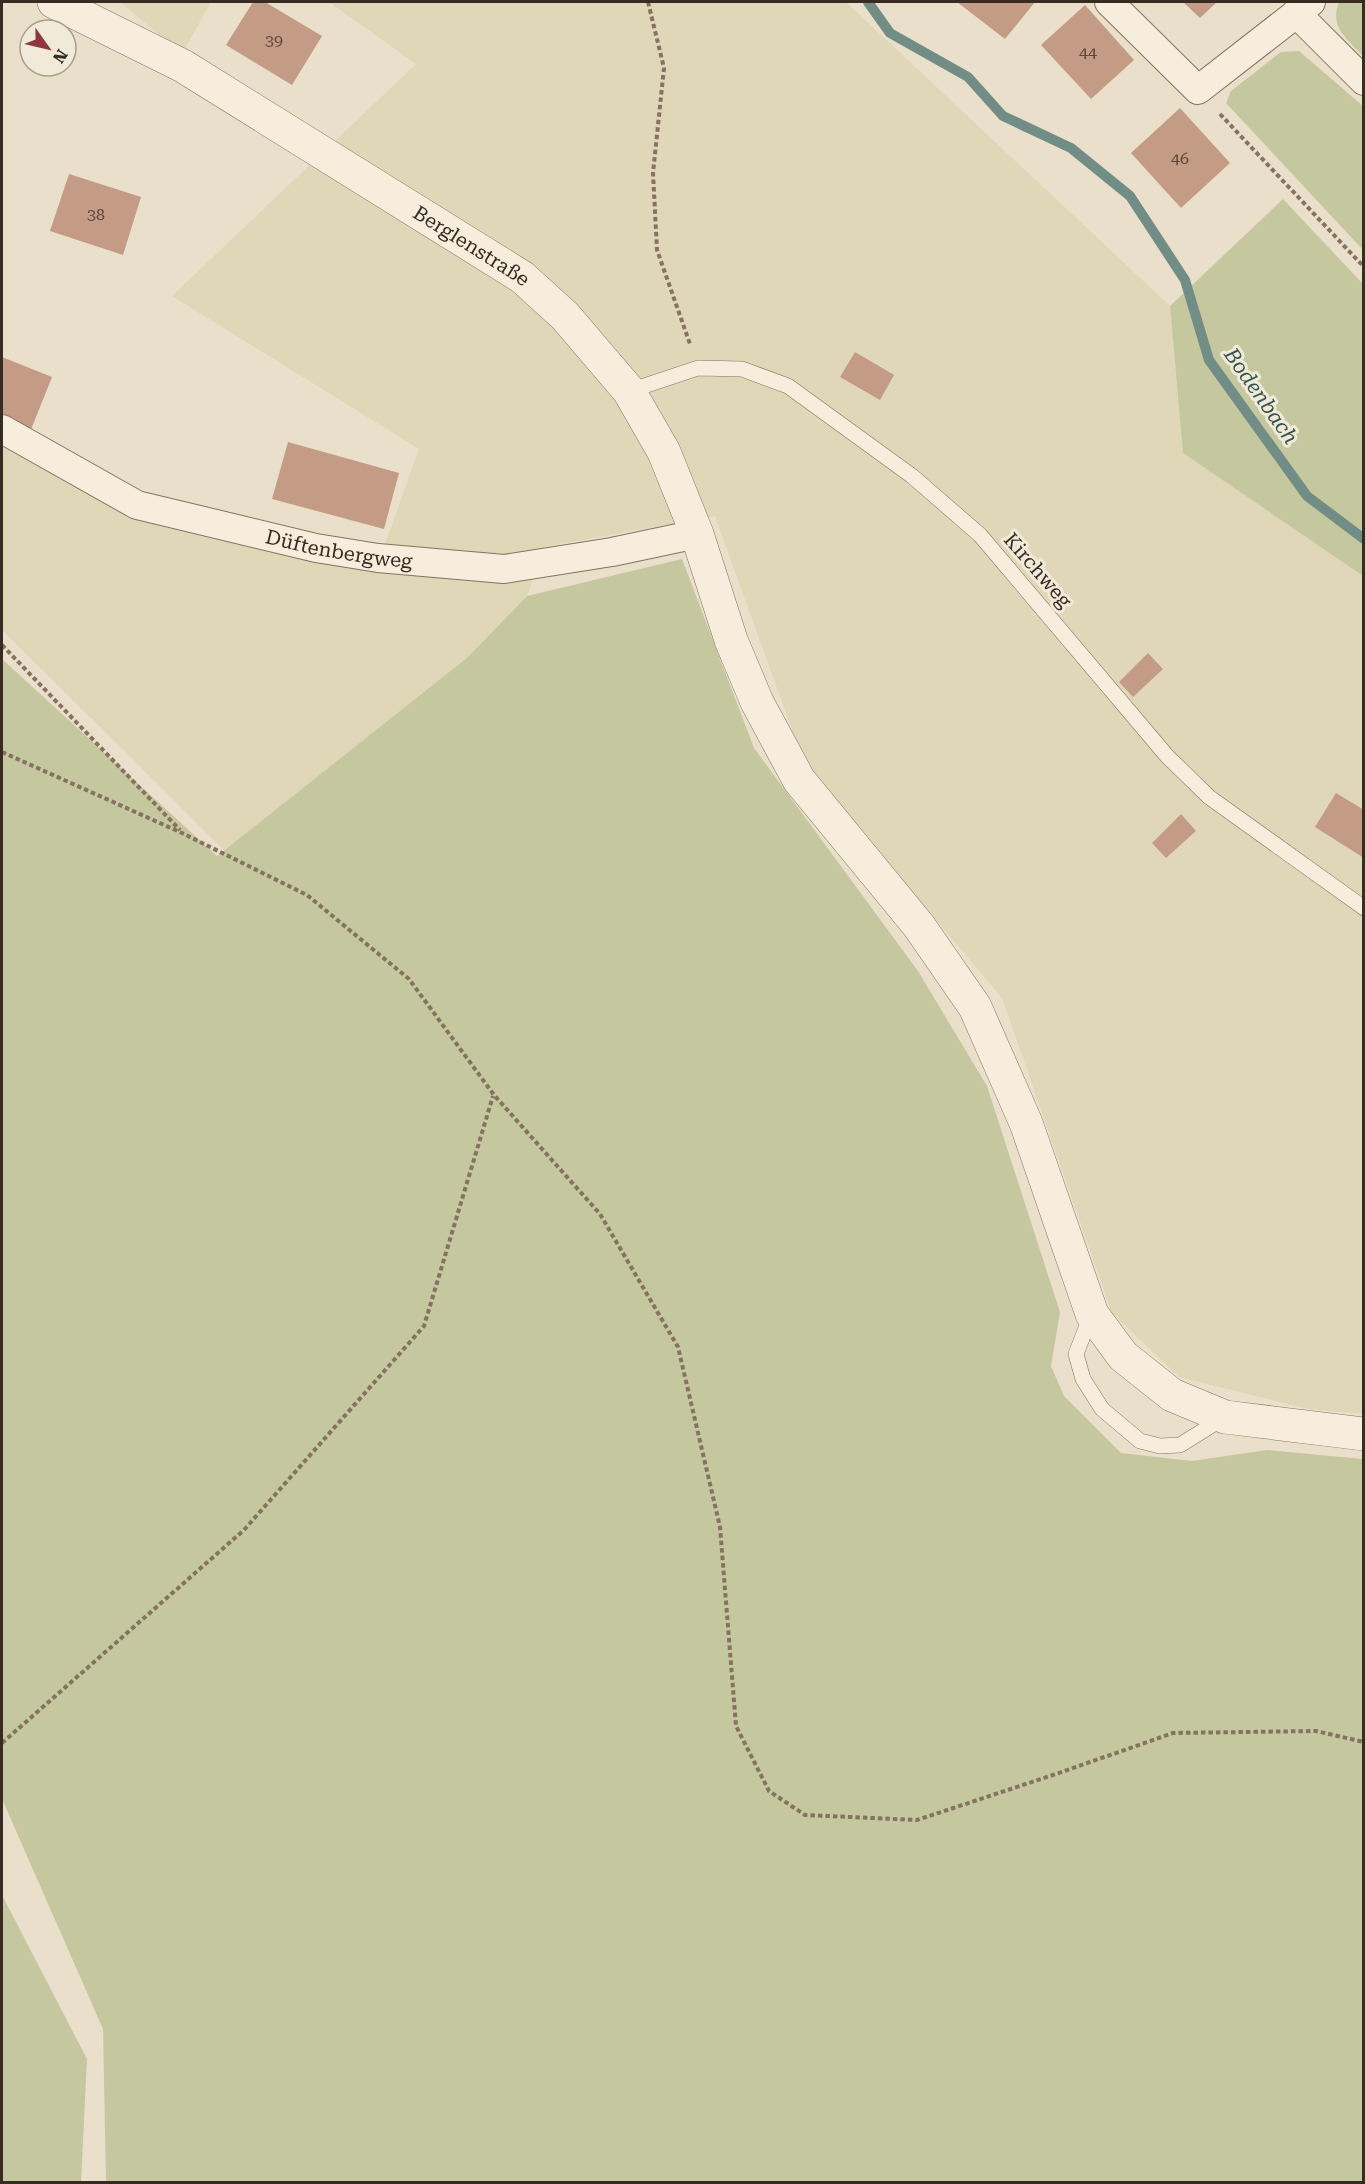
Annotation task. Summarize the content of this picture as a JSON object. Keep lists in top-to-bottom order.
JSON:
{
  "streets": {
    "street": ["Berglenstraße", "Düftenbergweg"],
    "lane": ["Kirchweg"]
  },
  "crossings": [
    ["Berglenstraße", "Düftenbergweg"],
    ["Berglenstraße", "Kirchweg"]
  ],
  "water": ["Bodenbach"],
  "house_numbers": [
    "39",
    "44",
    "46",
    "38"
  ],
  "north": "bottom right"
}
